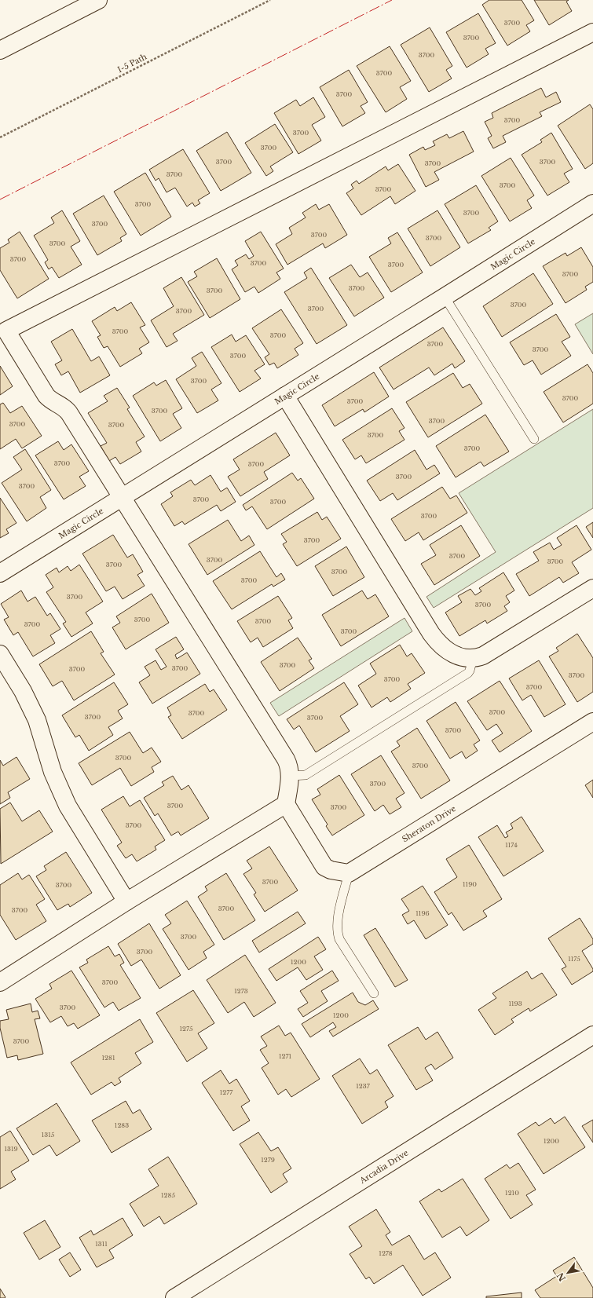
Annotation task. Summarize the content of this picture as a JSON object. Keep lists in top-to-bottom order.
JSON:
{
  "streets": {
    "main road": ["Magic Circle", "Sheraton Drive", "Arcadia Drive"],
    "path": ["I-5 Path"]
  },
  "house_numbers": [
    "3700",
    "3700",
    "3700",
    "3700",
    "3700",
    "3700",
    "3700",
    "3700",
    "3700",
    "3700",
    "3700",
    "3700",
    "3700",
    "3700",
    "3700",
    "3700",
    "3700",
    "3700",
    "3700",
    "3700",
    "3700",
    "3700",
    "3700",
    "3700",
    "3700",
    "3700",
    "3700",
    "3700",
    "3700",
    "3700",
    "3700",
    "3700",
    "3700",
    "3700",
    "3700",
    "3700",
    "3700",
    "3700",
    "3700",
    "3700",
    "3700",
    "3700",
    "3700",
    "3700",
    "3700",
    "3700",
    "3700",
    "3700",
    "3700",
    "3700",
    "3700",
    "3700",
    "3700",
    "3700",
    "3700",
    "3700",
    "3700",
    "3700",
    "3700",
    "3700",
    "3700",
    "3700",
    "3700",
    "3700",
    "3700",
    "3700",
    "3700",
    "3700",
    "3700",
    "3700",
    "3700",
    "3700",
    "3700",
    "3700",
    "3700",
    "3700",
    "3700",
    "3700",
    "3700",
    "3700",
    "1174",
    "3700",
    "1190",
    "3700",
    "3700",
    "3700",
    "1196",
    "3700",
    "3700",
    "1175",
    "1200",
    "3700",
    "1273",
    "1193",
    "3700",
    "1200",
    "1275",
    "3700",
    "1271",
    "1281",
    "1237",
    "1277",
    "1283",
    "1315",
    "1200",
    "1319",
    "1279",
    "1210",
    "1285",
    "1311",
    "1278"
  ],
  "north": "bottom left"
}
